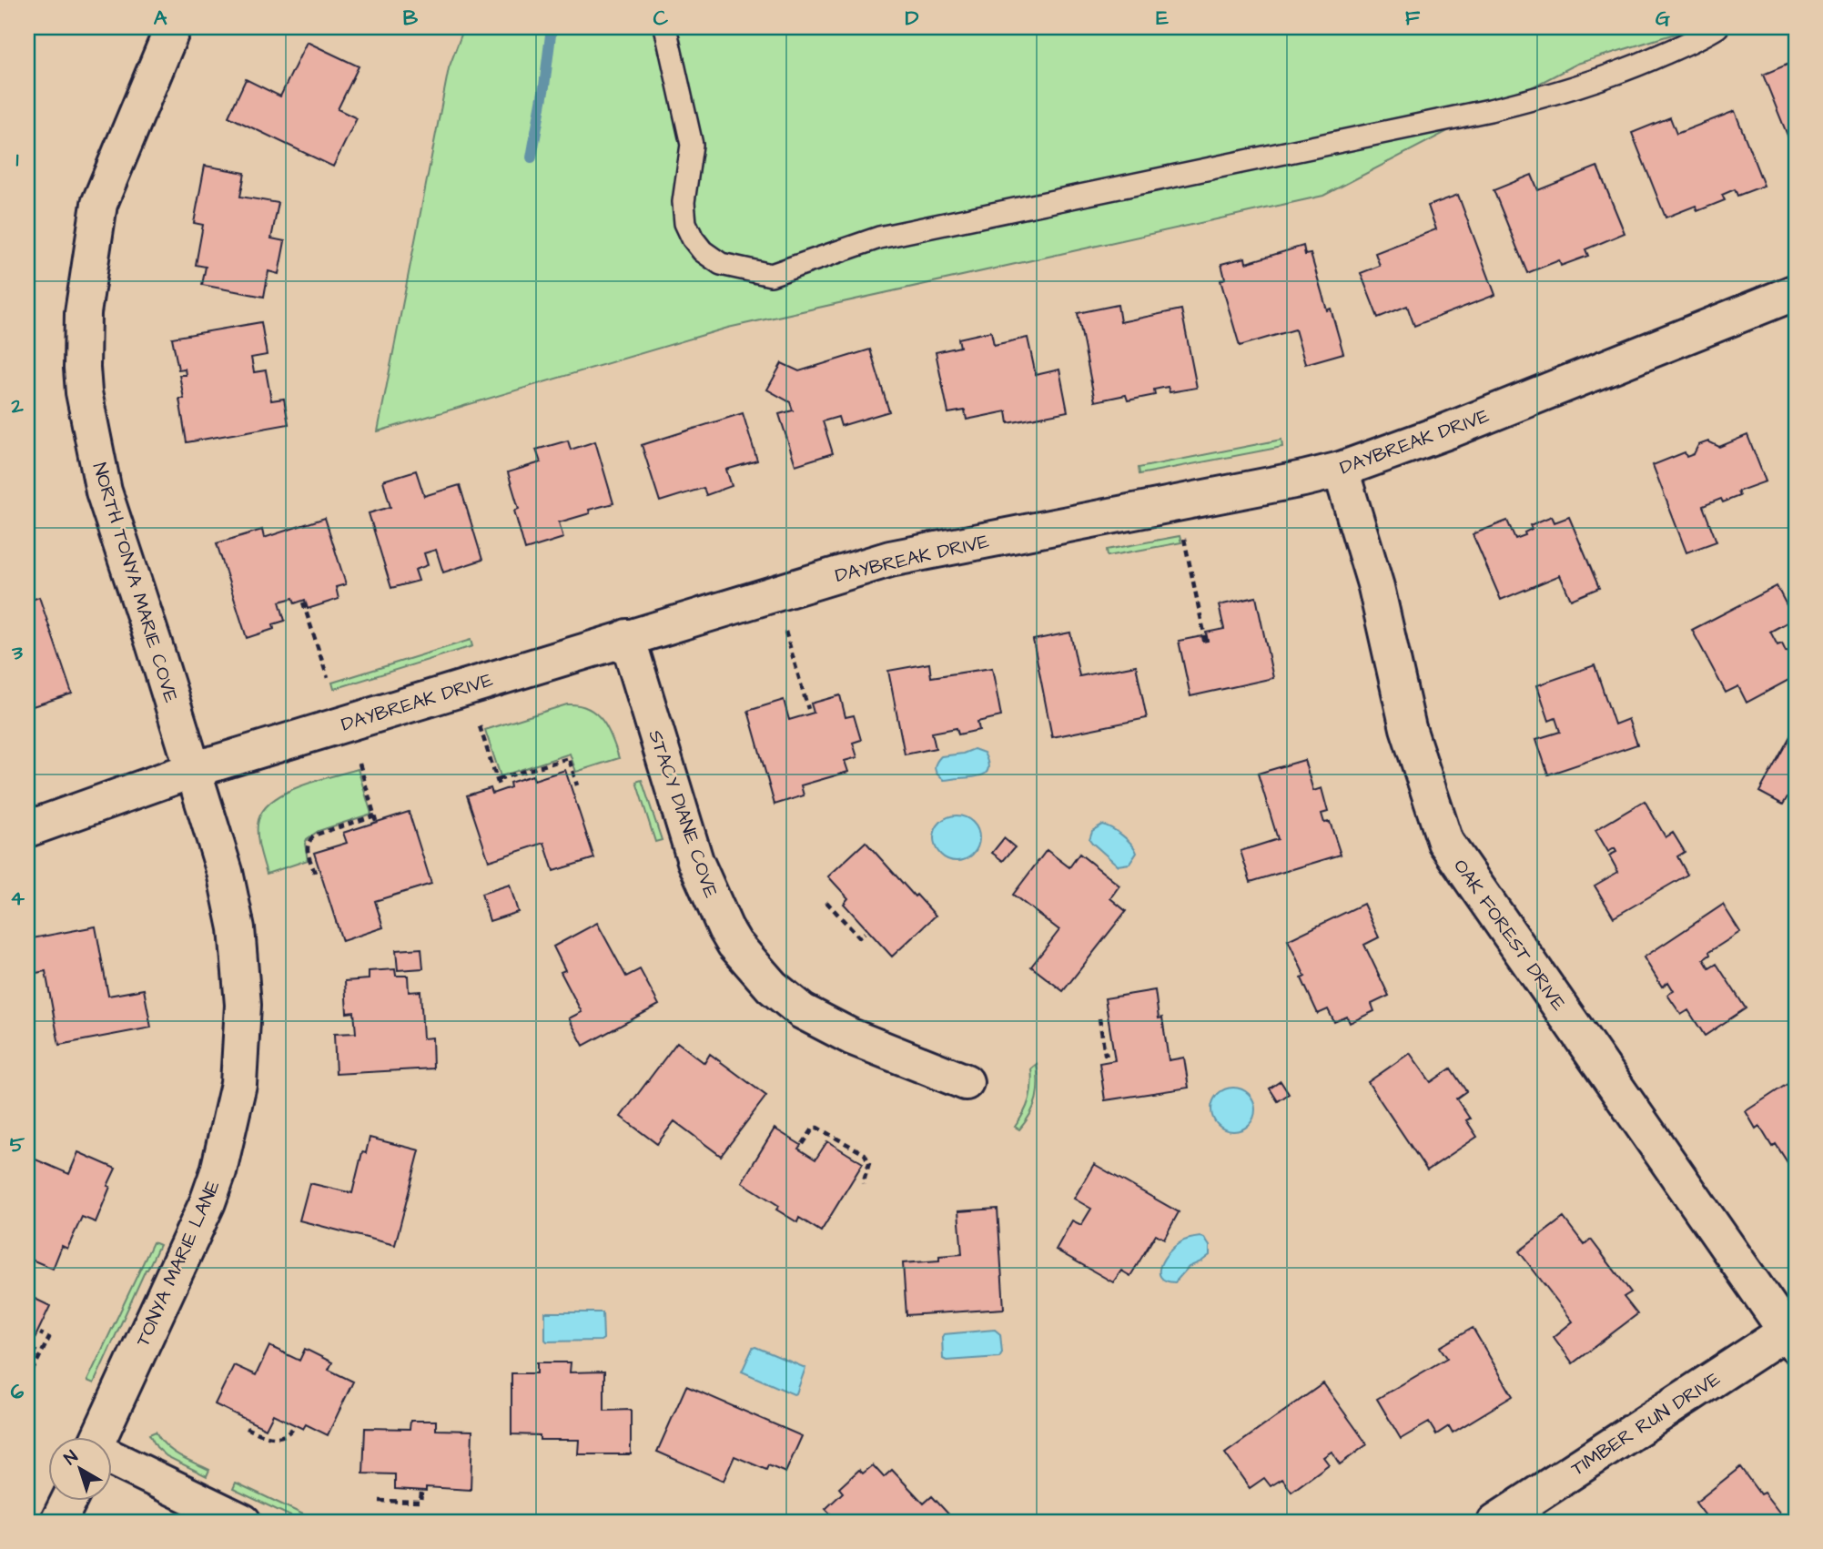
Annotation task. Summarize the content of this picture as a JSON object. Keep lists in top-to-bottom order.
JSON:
{
  "streets": {
    "street": [
      "DAYBREAK DRIVE",
      "NORTH TONYA MARIE COVE",
      "STACY DIANE COVE",
      "OAK FOREST DRIVE",
      "TONYA MARIE LANE",
      "TIMBER RUN DRIVE"
    ]
  },
  "crossings": [
    ["DAYBREAK DRIVE", "NORTH TONYA MARIE COVE"],
    ["DAYBREAK DRIVE", "STACY DIANE COVE"],
    ["DAYBREAK DRIVE", "OAK FOREST DRIVE"],
    ["DAYBREAK DRIVE", "TONYA MARIE LANE"],
    ["NORTH TONYA MARIE COVE", "TONYA MARIE LANE"],
    ["OAK FOREST DRIVE", "TIMBER RUN DRIVE"]
  ],
  "north": "top left",
  "grid": {
    "columns": [
      "A",
      "B",
      "C",
      "D",
      "E",
      "F",
      "G"
    ],
    "rows": [
      "1",
      "2",
      "3",
      "4",
      "5",
      "6"
    ]
  }
}
